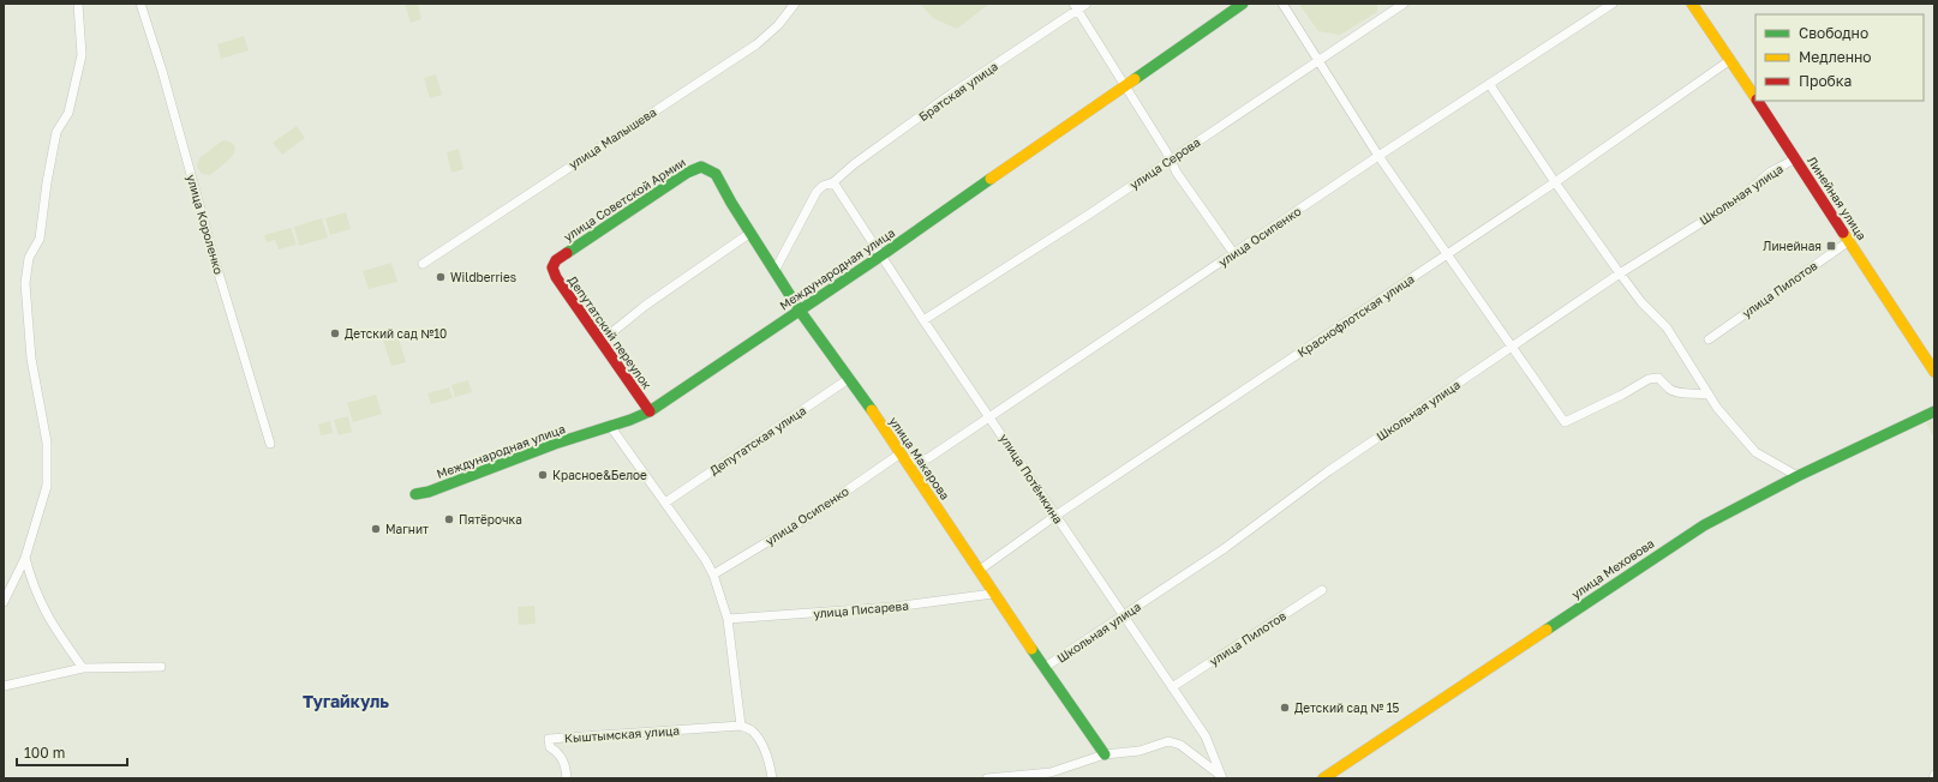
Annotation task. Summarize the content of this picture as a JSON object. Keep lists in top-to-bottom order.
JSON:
{
  "streets": {
    "street": [
      "Братская улица",
      "улица Малышева",
      "улица Серова",
      "Школьная улица",
      "Линейная улица",
      "улица Советской Армии",
      "улица Короленко",
      "улица Осипенко",
      "Международная улица",
      "улица Пилотов",
      "Краснофлотская улица",
      "Депутатский переулок",
      "Депутатская улица",
      "улица Макарова",
      "улица Потёмкина",
      "улица Меховова",
      "улица Писарева",
      "Кыштымская улица"
    ]
  },
  "crossings": [
    ["Братская улица", "улица Макарова"],
    ["Братская улица", "улица Потёмкина"],
    ["улица Серова", "улица Потёмкина"],
    ["Школьная улица", "Линейная улица"],
    ["Школьная улица", "улица Макарова"],
    ["Школьная улица", "улица Потёмкина"],
    ["Линейная улица", "улица Пилотов"],
    ["Линейная улица", "Краснофлотская улица"],
    ["улица Советской Армии", "Депутатский переулок"],
    ["улица Советской Армии", "улица Макарова"],
    ["улица Осипенко", "улица Макарова"],
    ["улица Осипенко", "улица Потёмкина"],
    ["Международная улица", "Депутатский переулок"],
    ["Международная улица", "улица Макарова"],
    ["Международная улица", "улица Потёмкина"],
    ["улица Пилотов", "улица Потёмкина"],
    ["Краснофлотская улица", "улица Макарова"],
    ["Краснофлотская улица", "улица Потёмкина"],
    ["Депутатская улица", "улица Макарова"],
    ["улица Макарова", "улица Писарева"]
  ],
  "districts": ["Тугайкуль"],
  "places": {
    "transit": ["Линейная"],
    "other": [
      "Wildberries",
      "Детский сад №10",
      "Красное&Белое",
      "Пятёрочка",
      "Магнит",
      "Детский сад № 15"
    ]
  },
  "legend": ["Свободно", "Медленно", "Пробка"],
  "scale_bar": "100 m"
}
